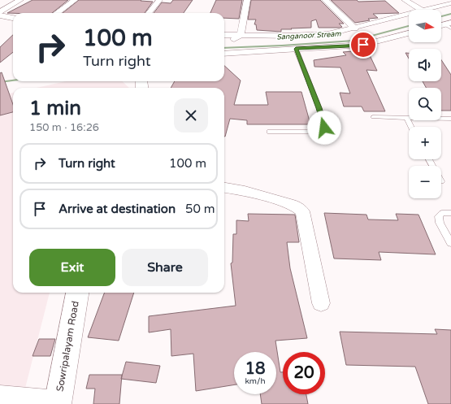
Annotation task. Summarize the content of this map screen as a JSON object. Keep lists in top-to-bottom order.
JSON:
{
  "streets": {
    "street": ["Sowripalayam Road"]
  },
  "water": ["Sanganoor Stream"],
  "north": "right",
  "page": {
    "map_buttons": ["+", "−"],
    "turn": ["100 m", "Turn right"],
    "heading": ["1 min", "150 m · 16:26"],
    "list": [
      {
        "name": "Turn right",
        "value": "100 m"
      },
      {
        "name": "Arrive at destination",
        "value": "50 m"
      }
    ],
    "buttons": ["Exit", "Share"],
    "speed": "18 km/h",
    "limit": "20"
  }
}
